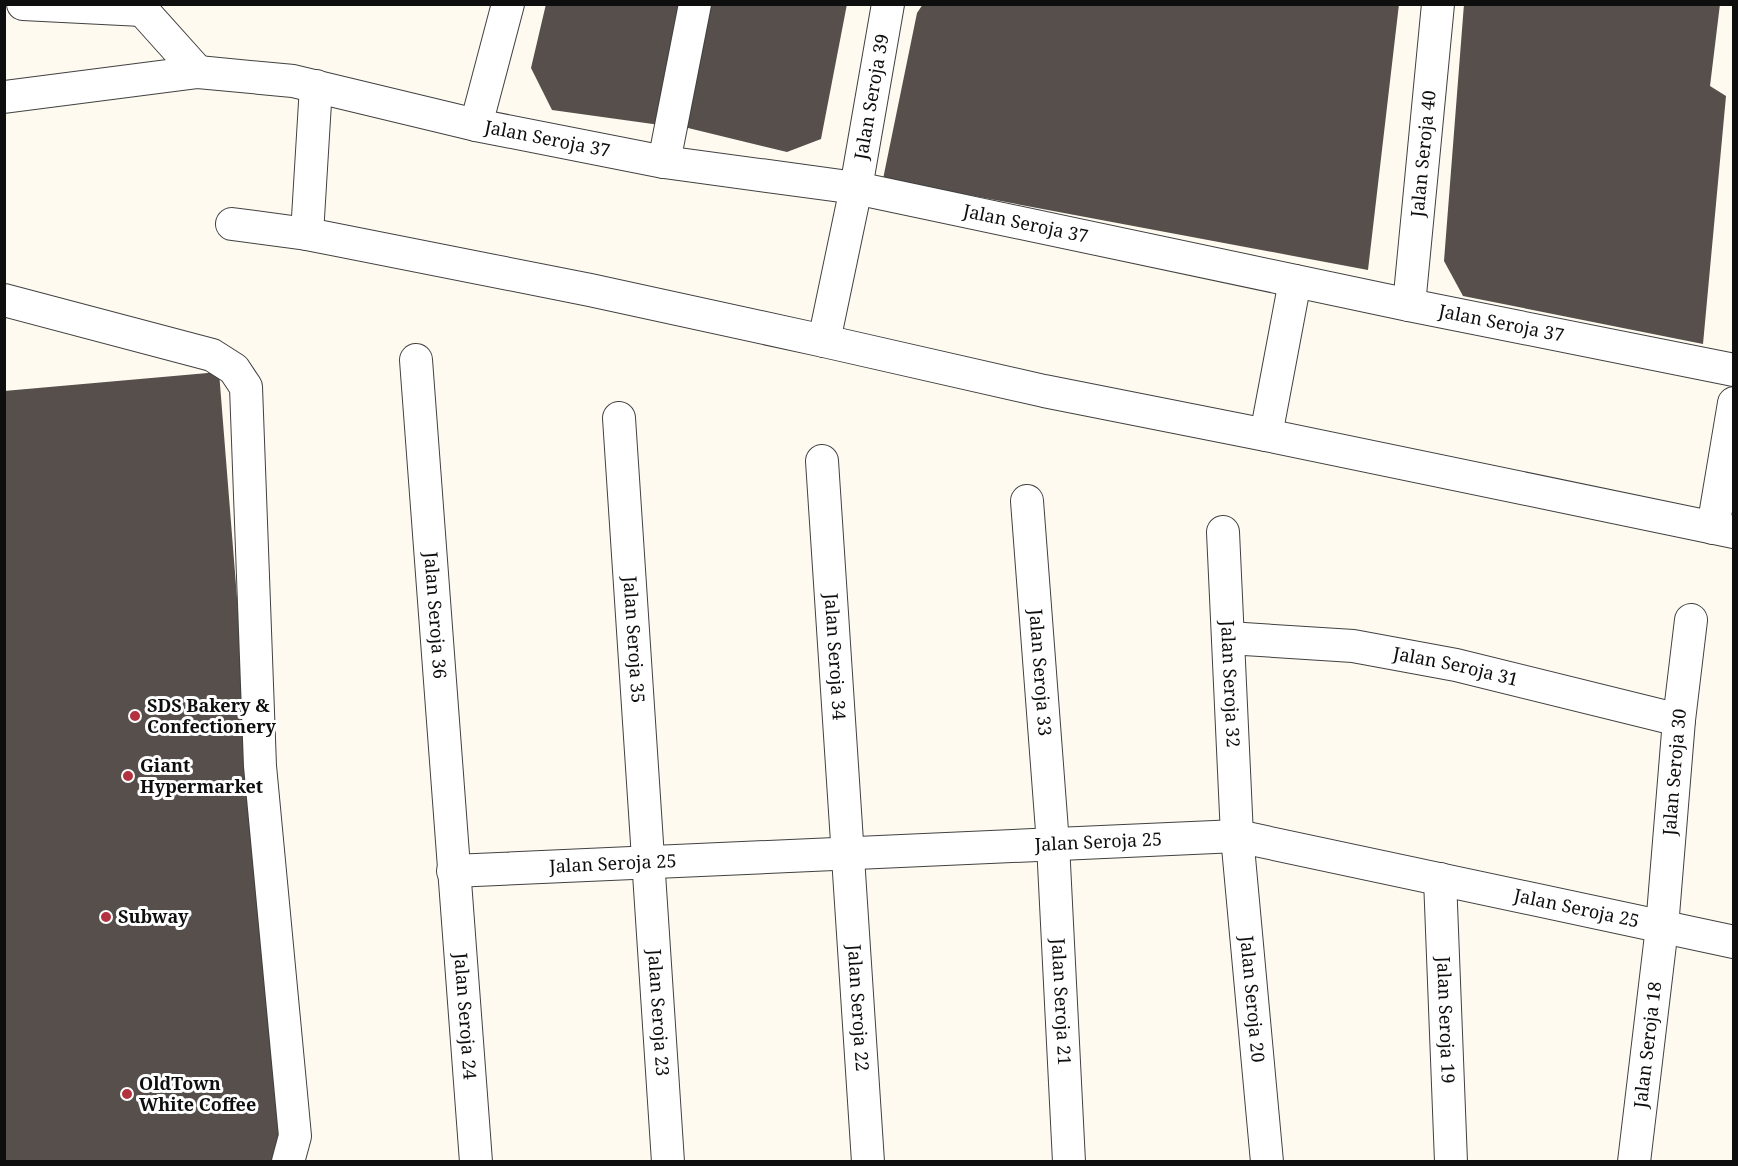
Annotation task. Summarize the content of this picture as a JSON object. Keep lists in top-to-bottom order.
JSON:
{
  "streets": {
    "street": [
      "Jalan Seroja 39",
      "Jalan Seroja 37",
      "Jalan Seroja 40",
      "Jalan Seroja 36",
      "Jalan Seroja 35",
      "Jalan Seroja 34",
      "Jalan Seroja 31",
      "Jalan Seroja 33",
      "Jalan Seroja 32",
      "Jalan Seroja 30",
      "Jalan Seroja 25",
      "Jalan Seroja 20",
      "Jalan Seroja 21",
      "Jalan Seroja 22",
      "Jalan Seroja 23",
      "Jalan Seroja 24",
      "Jalan Seroja 19",
      "Jalan Seroja 18"
    ]
  },
  "crossings": [
    ["Jalan Seroja 39", "Jalan Seroja 37"],
    ["Jalan Seroja 37", "Jalan Seroja 40"],
    ["Jalan Seroja 36", "Jalan Seroja 25"],
    ["Jalan Seroja 36", "Jalan Seroja 24"],
    ["Jalan Seroja 35", "Jalan Seroja 25"],
    ["Jalan Seroja 35", "Jalan Seroja 23"],
    ["Jalan Seroja 34", "Jalan Seroja 25"],
    ["Jalan Seroja 34", "Jalan Seroja 22"],
    ["Jalan Seroja 31", "Jalan Seroja 32"],
    ["Jalan Seroja 31", "Jalan Seroja 30"],
    ["Jalan Seroja 33", "Jalan Seroja 25"],
    ["Jalan Seroja 33", "Jalan Seroja 21"],
    ["Jalan Seroja 32", "Jalan Seroja 25"],
    ["Jalan Seroja 32", "Jalan Seroja 20"],
    ["Jalan Seroja 30", "Jalan Seroja 25"],
    ["Jalan Seroja 30", "Jalan Seroja 18"],
    ["Jalan Seroja 25", "Jalan Seroja 20"],
    ["Jalan Seroja 25", "Jalan Seroja 21"],
    ["Jalan Seroja 25", "Jalan Seroja 22"],
    ["Jalan Seroja 25", "Jalan Seroja 23"],
    ["Jalan Seroja 25", "Jalan Seroja 24"],
    ["Jalan Seroja 25", "Jalan Seroja 19"],
    ["Jalan Seroja 25", "Jalan Seroja 18"]
  ],
  "places": [
    "SDS Bakery & Confectionery",
    "Giant Hypermarket",
    "Subway",
    "OldTown White Coffee"
  ]
}
